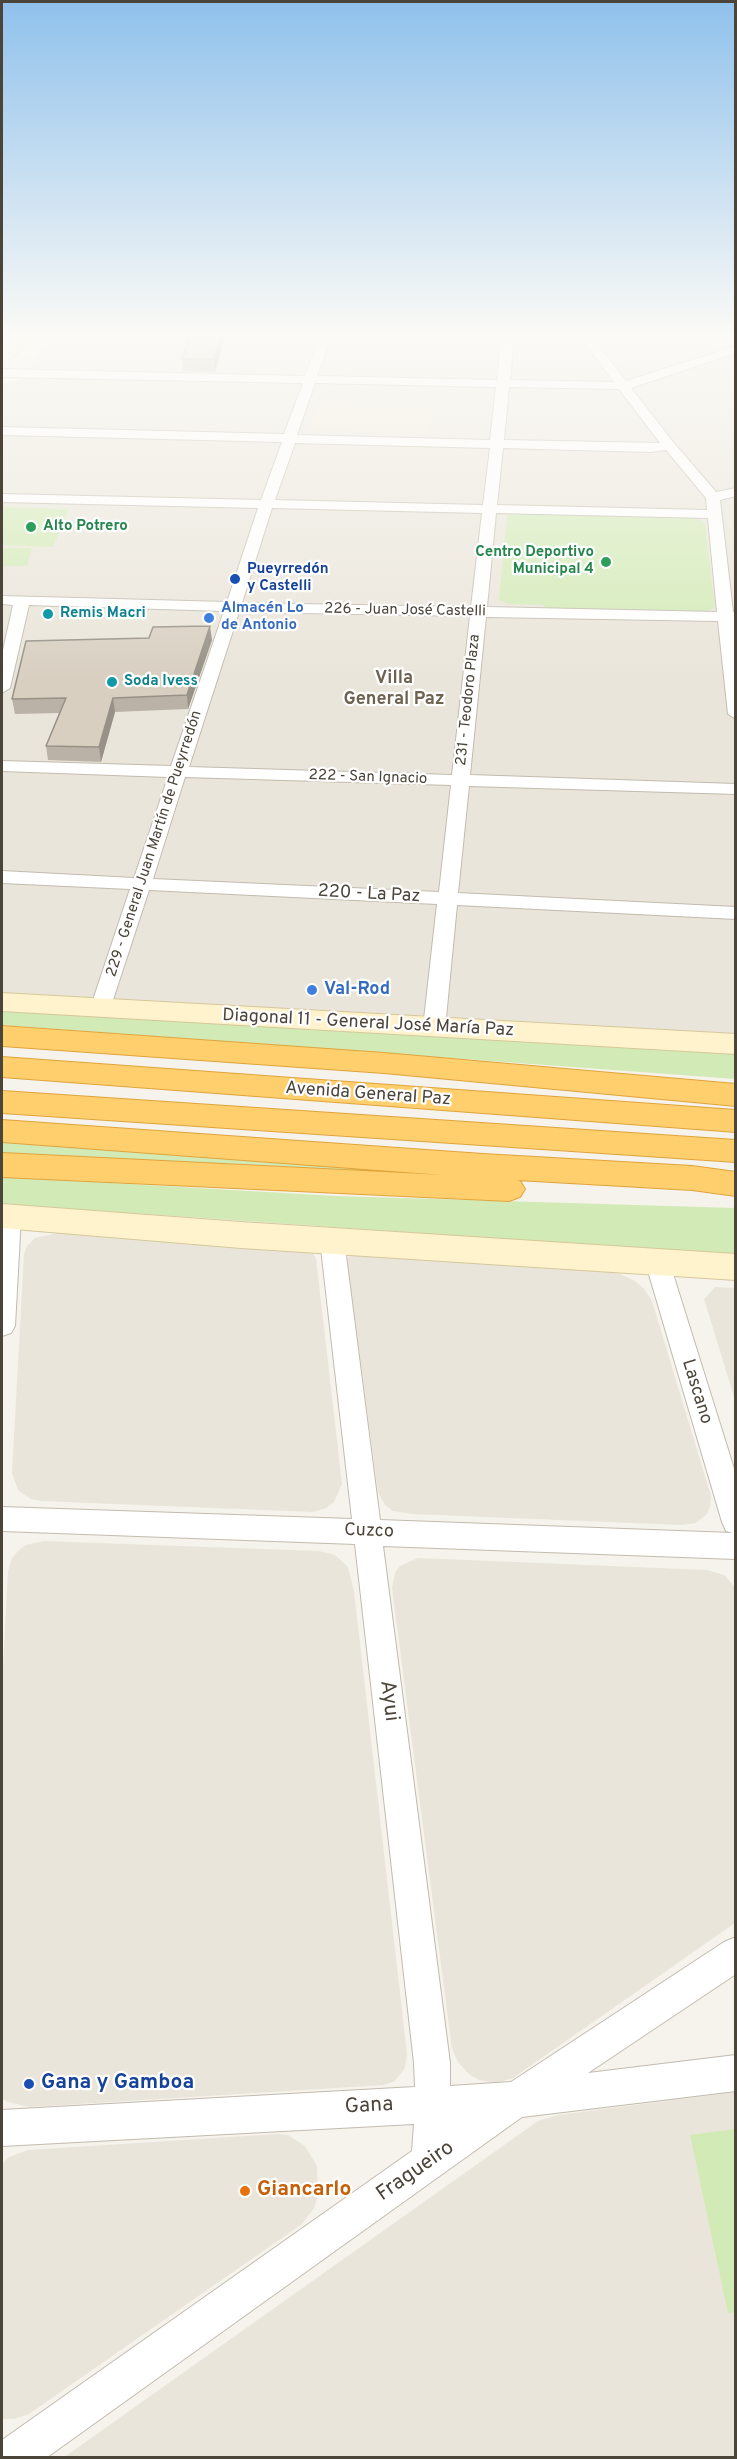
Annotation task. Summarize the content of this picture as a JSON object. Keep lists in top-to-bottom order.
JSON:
{
  "streets": {
    "highway": ["Avenida General Paz"],
    "street": [
      "226 - Juan José Castelli",
      "231 - Teodoro Plaza",
      "222 - San Ignacio",
      "229 - General Juan Martín de Pueyrredón",
      "220 - La Paz",
      "Diagonal 11 - General José María Paz",
      "Lascano",
      "Cuzco",
      "Ayui",
      "Gana",
      "Fragueiro"
    ]
  },
  "crossings": [
    ["226 - Juan José Castelli", "231 - Teodoro Plaza"],
    ["226 - Juan José Castelli", "229 - General Juan Martín de Pueyrredón"],
    ["231 - Teodoro Plaza", "222 - San Ignacio"],
    ["231 - Teodoro Plaza", "220 - La Paz"],
    ["231 - Teodoro Plaza", "Diagonal 11 - General José María Paz"],
    ["222 - San Ignacio", "229 - General Juan Martín de Pueyrredón"],
    ["229 - General Juan Martín de Pueyrredón", "220 - La Paz"],
    ["229 - General Juan Martín de Pueyrredón", "Diagonal 11 - General José María Paz"],
    ["Cuzco", "Ayui"],
    ["Ayui", "Gana"],
    ["Ayui", "Fragueiro"],
    ["Gana", "Fragueiro"]
  ],
  "districts": ["Villa General Paz"],
  "places": [
    "Alto Potrero",
    "Centro Deportivo Municipal 4",
    "Pueyrredón y Castelli",
    "Remis Macri",
    "Almacén Lo de Antonio",
    "Soda Ivess",
    "Val-Rod",
    "Gana y Gamboa",
    "Giancarlo"
  ]
}
